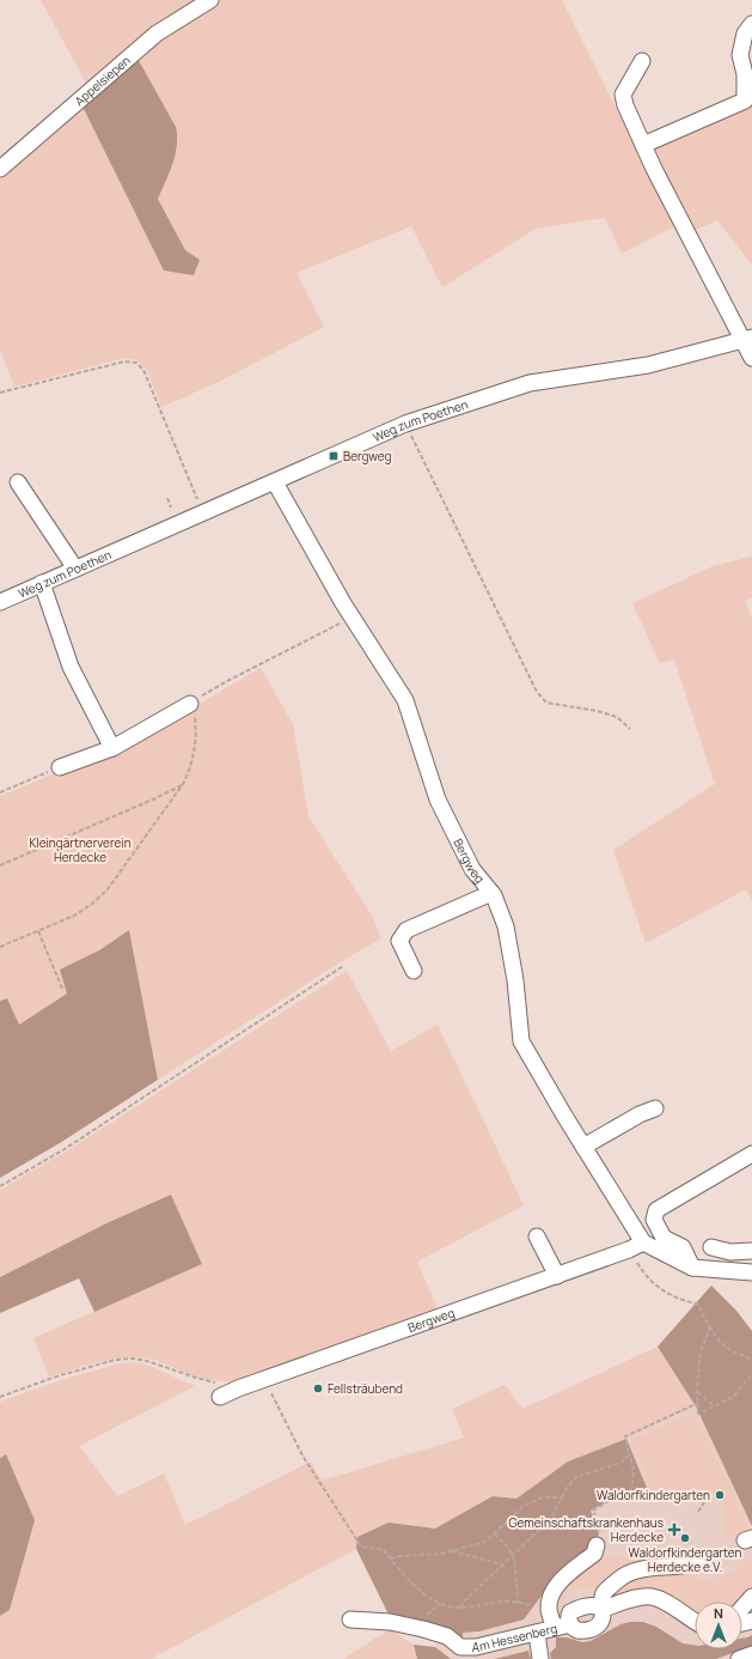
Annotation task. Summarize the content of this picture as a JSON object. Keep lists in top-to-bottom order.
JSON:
{
  "streets": {
    "street": [
      "Appelsiepen",
      "Weg zum Poethen",
      "Bergweg",
      "Am Hessenberg"
    ]
  },
  "crossings": [
    ["Weg zum Poethen", "Bergweg"]
  ],
  "parks": ["Kleingärtnerverein Herdecke"],
  "places": {
    "transit": ["Bergweg"],
    "other": ["Fellsträubend", "Waldorfkindergarten", "Waldorfkindergarten Herdecke e.V."],
    "health": ["Gemeinschaftskrankenhaus Herdecke"]
  },
  "north": "top"
}
